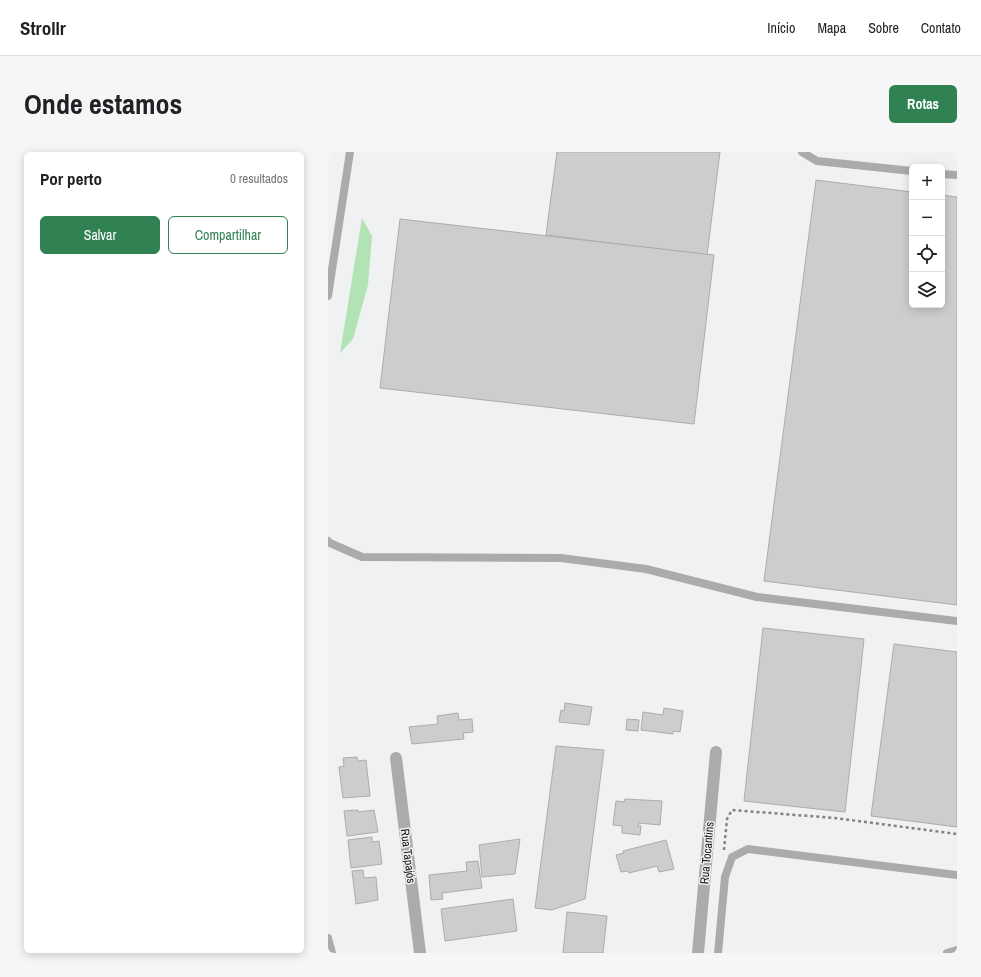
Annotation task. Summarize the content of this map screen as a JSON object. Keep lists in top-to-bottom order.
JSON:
{
  "streets": {
    "street": ["Rua Tocantins", "Rua Tapajós"]
  },
  "page": {
    "header": "Strollr",
    "nav": [
      "Início",
      "Mapa",
      "Sobre",
      "Contato"
    ],
    "title": "Onde estamos",
    "buttons": [
      "Rotas",
      ["Salvar", "Compartilhar"]
    ],
    "heading": ["Por perto", "0 resultados"],
    "map_buttons": ["+", "−"]
  }
}
